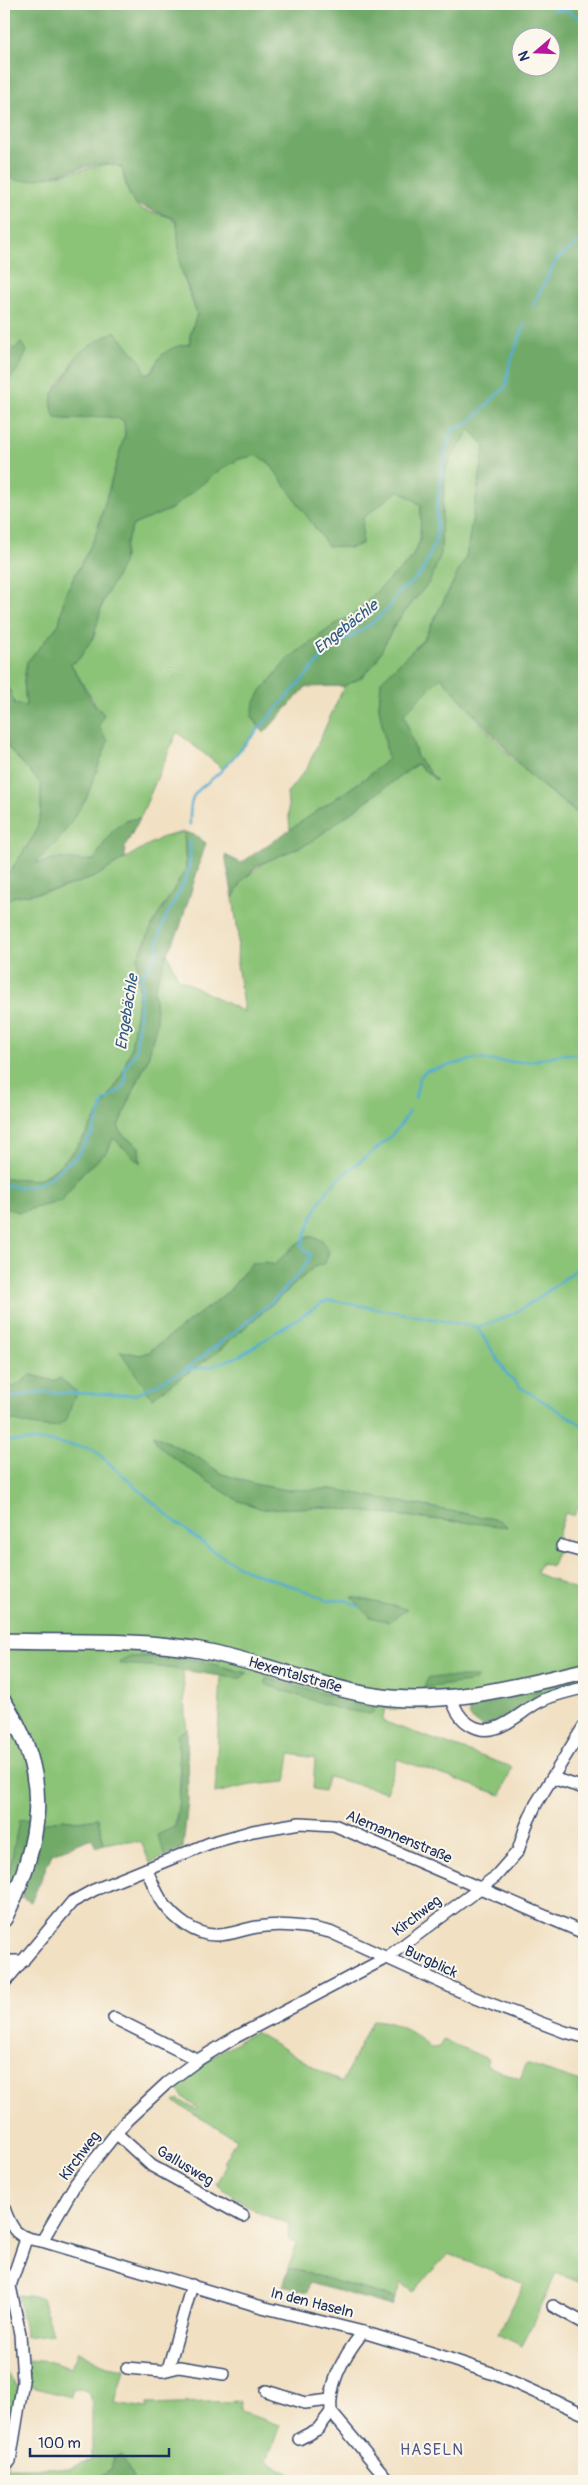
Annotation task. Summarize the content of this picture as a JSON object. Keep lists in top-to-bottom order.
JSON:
{
  "streets": {
    "main road": ["Hexentalstraße"],
    "street": [
      "Alemannenstraße",
      "Kirchweg",
      "Burgblick",
      "Gallusweg",
      "In den Haseln"
    ]
  },
  "crossings": [
    ["Alemannenstraße", "Kirchweg"],
    ["Alemannenstraße", "Burgblick"],
    ["Kirchweg", "Burgblick"],
    ["Kirchweg", "Gallusweg"],
    ["Kirchweg", "In den Haseln"]
  ],
  "districts": ["HASELN"],
  "water": ["Engebächle"],
  "scale_bar": "100 m",
  "north": "left"
}
